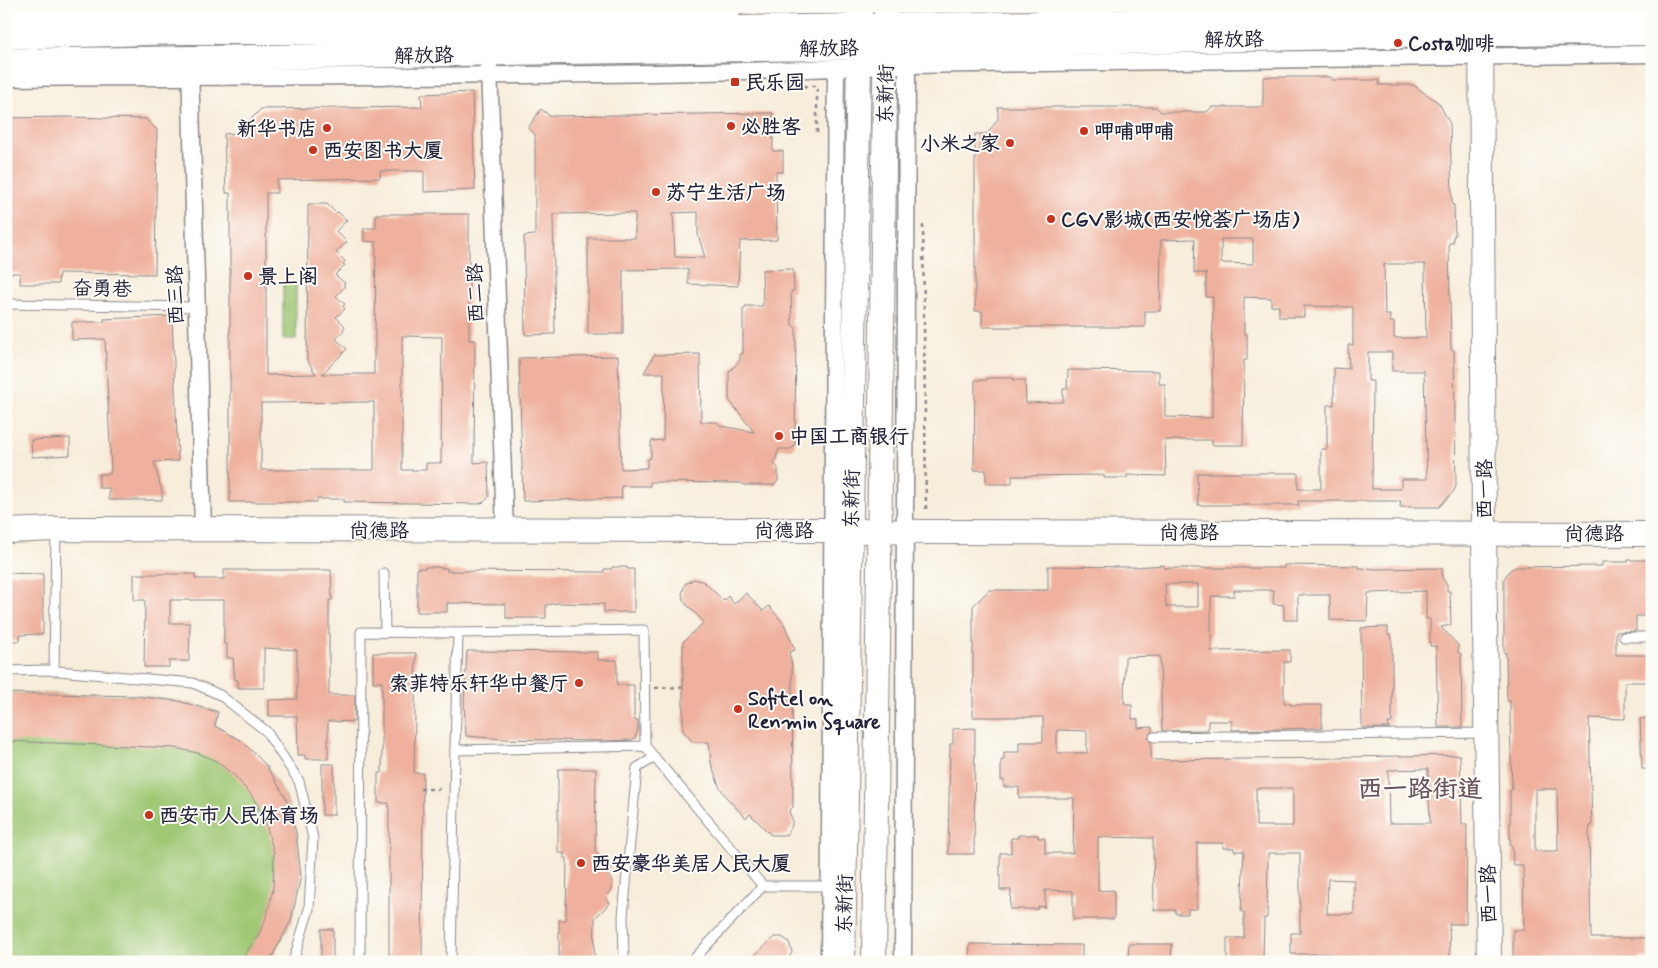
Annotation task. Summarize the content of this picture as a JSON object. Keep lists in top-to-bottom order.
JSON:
{
  "streets": {
    "main road": [
      "解放路",
      "东新街",
      "西一路",
      "尚德路"
    ],
    "street": ["西二路", "西三路"],
    "lane": ["奋勇巷"]
  },
  "crossings": [
    ["解放路", "东新街"],
    ["解放路", "西二路"],
    ["解放路", "西三路"],
    ["解放路", "西一路"],
    ["东新街", "尚德路"],
    ["奋勇巷", "西三路"],
    ["西二路", "尚德路"],
    ["西三路", "尚德路"],
    ["西一路", "尚德路"]
  ],
  "districts": ["西一路街道"],
  "places": {
    "other": [
      "Costa咖啡",
      "必胜客",
      "新华书店",
      "呷哺呷哺",
      "小米之家",
      "西安图书大厦",
      "苏宁生活广场",
      "CGV影城(西安悦荟广场店)",
      "景上阁",
      "中国工商银行",
      "索菲特乐轩华中餐厅",
      "Sofitel on Renmin Square",
      "西安市人民体育场",
      "西安豪华美居人民大厦"
    ],
    "transit": ["民乐园"]
  }
}
